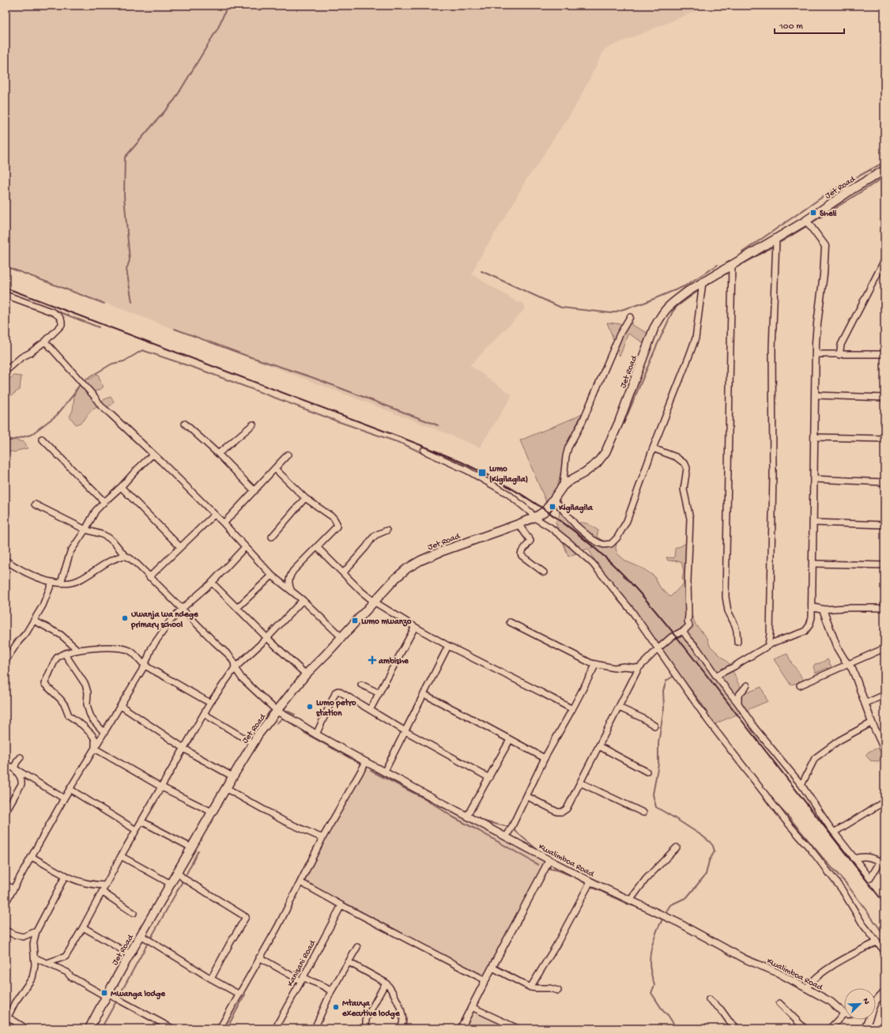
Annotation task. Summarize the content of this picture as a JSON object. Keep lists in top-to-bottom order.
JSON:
{
  "streets": {
    "main road": ["Jet Road"],
    "street": ["Kwalimboa Road", "Kanisani Road"]
  },
  "crossings": [
    ["Jet Road", "Kwalimboa Road"]
  ],
  "places": {
    "transit": [
      "Sheli",
      "Lumo (Kigilagila)",
      "Kigilagila",
      "Lumo mwanzo",
      "Mwanga lodge"
    ],
    "other": ["Uwanja wa ndege primary school", "Lumo petro station", "Mtauya executive lodge"],
    "health": ["ambishe"]
  },
  "scale_bar": "100 m",
  "north": "top right"
}
